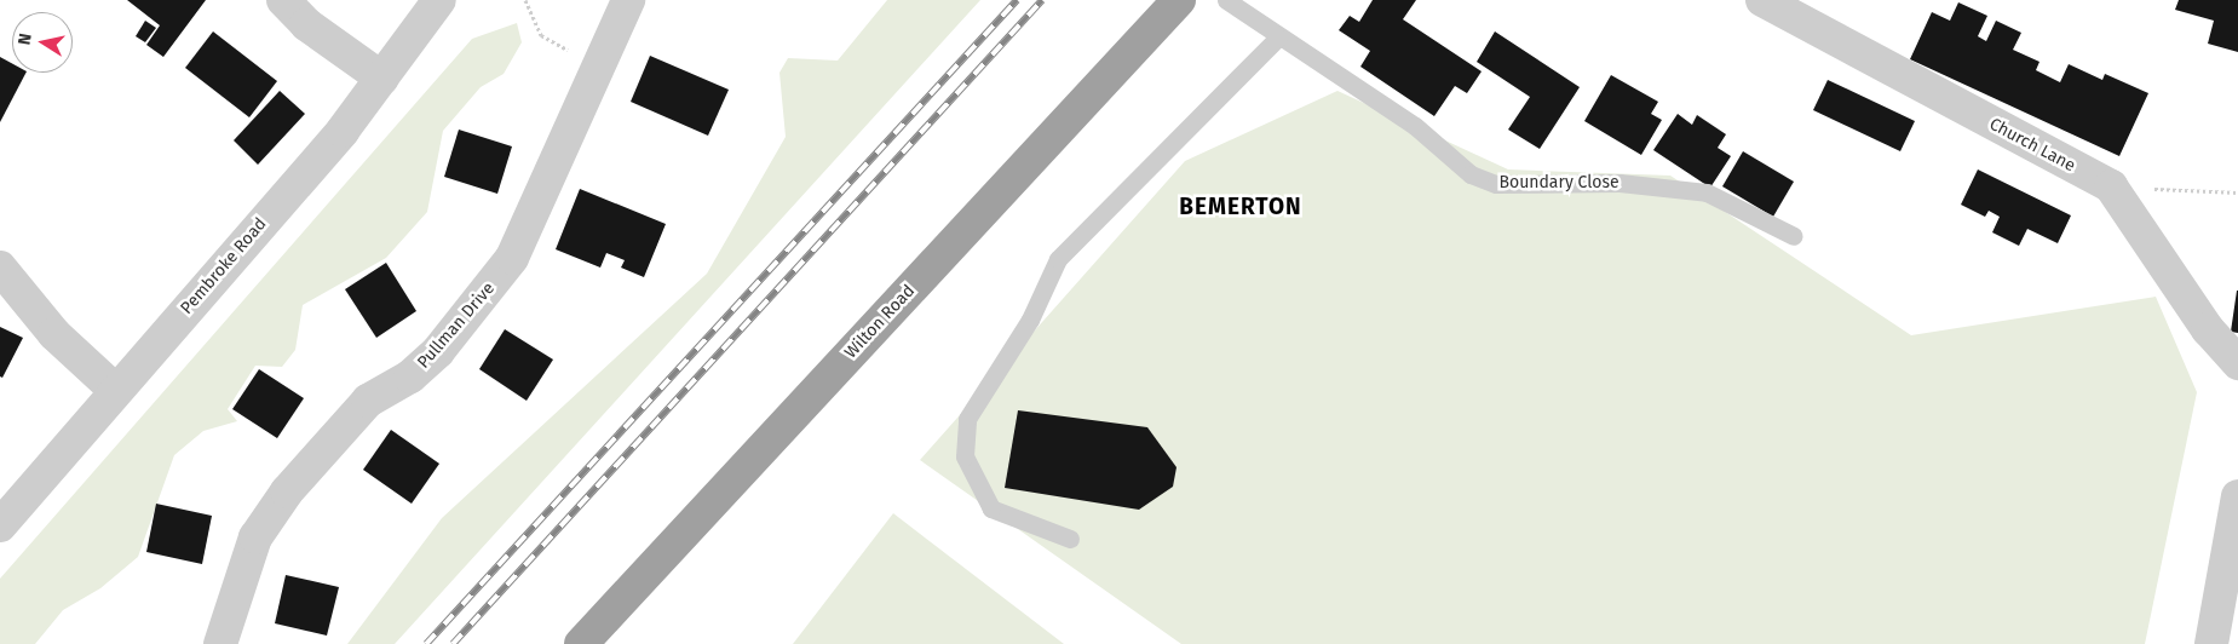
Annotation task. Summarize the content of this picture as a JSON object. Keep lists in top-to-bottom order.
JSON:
{
  "streets": {
    "highway": ["Wilton Road"],
    "street": ["Church Lane", "Pembroke Road", "Pullman Drive"],
    "lane": ["Boundary Close"]
  },
  "districts": ["BEMERTON"],
  "north": "left"
}
